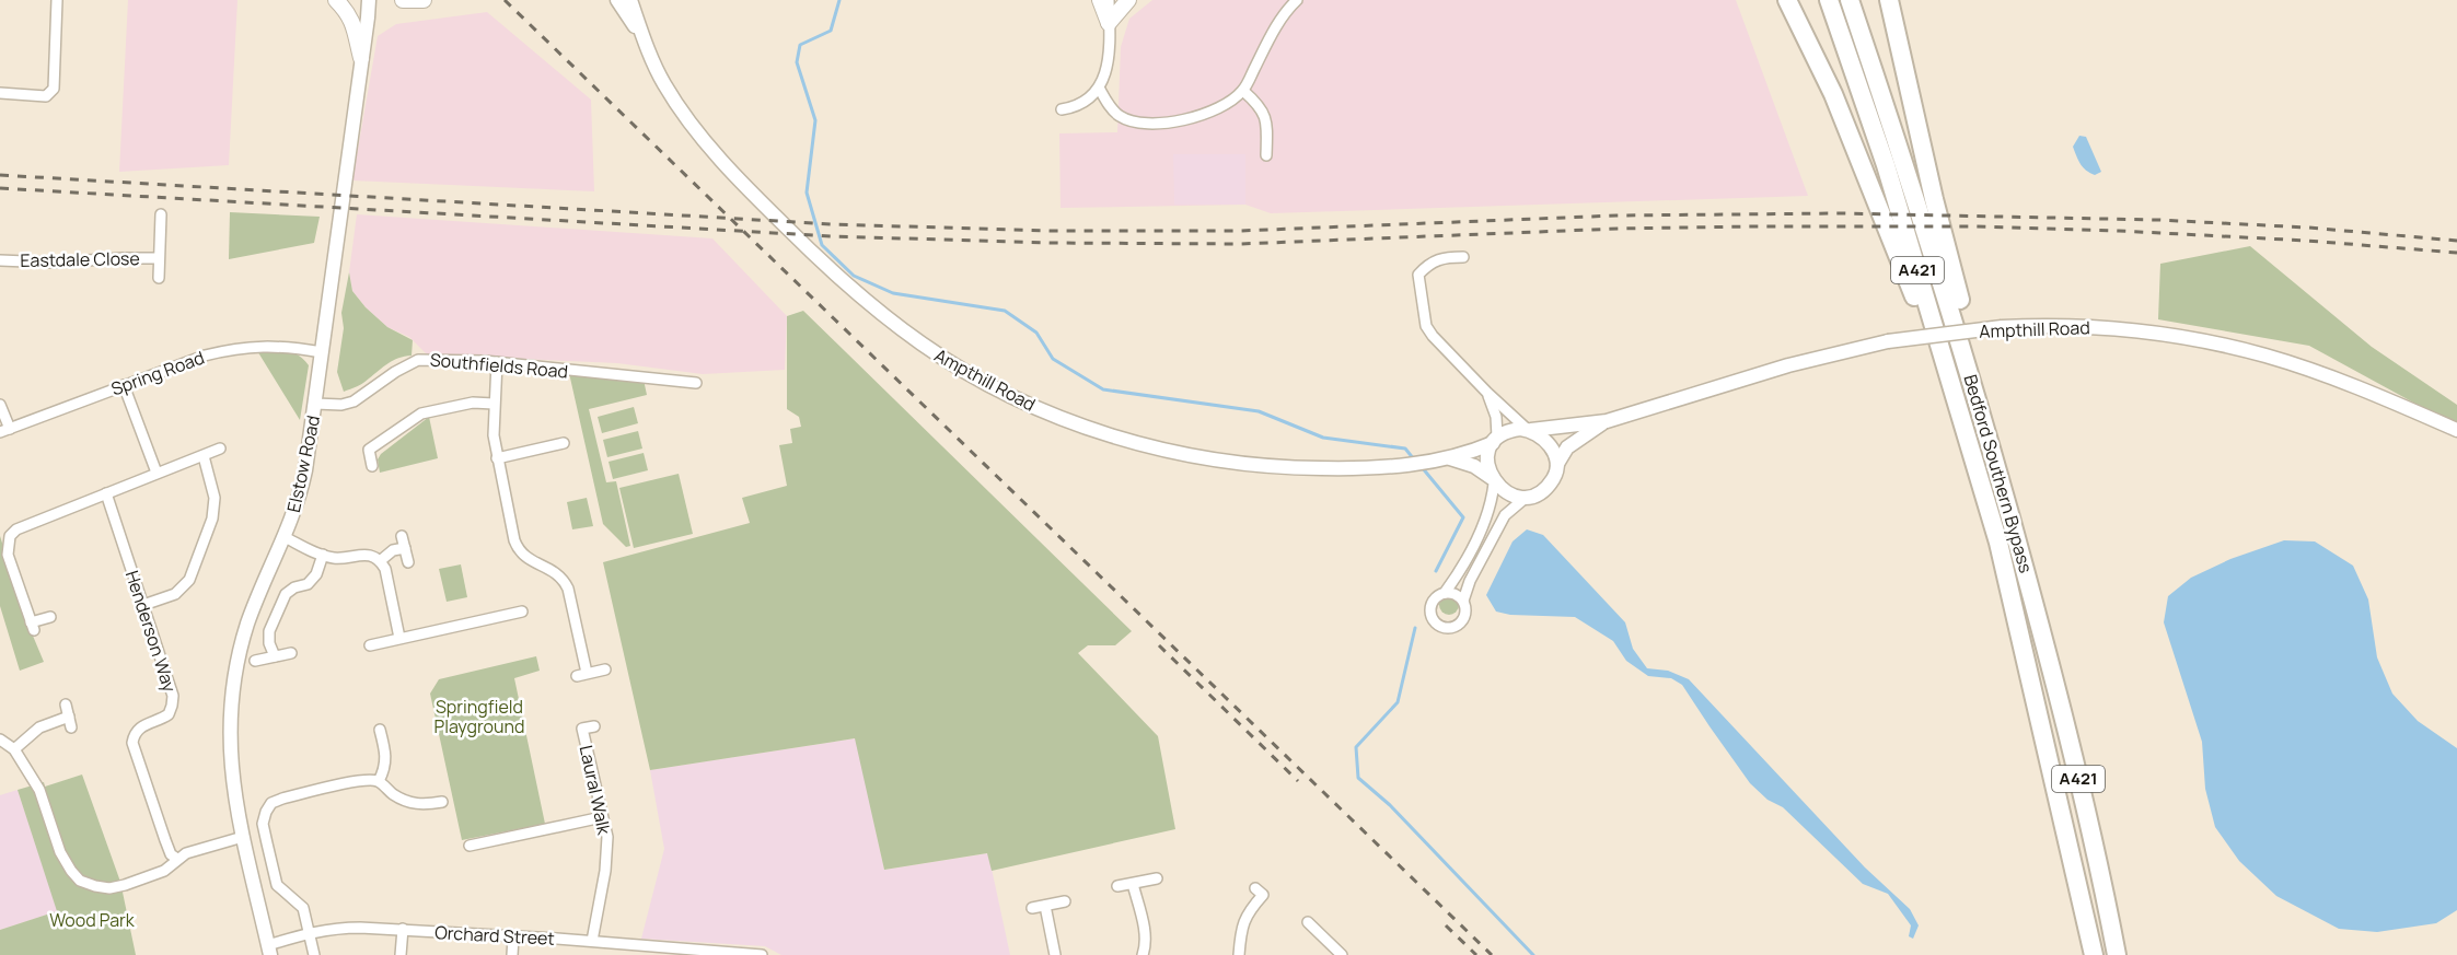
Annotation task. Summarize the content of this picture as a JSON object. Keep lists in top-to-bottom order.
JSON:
{
  "streets": {
    "highway": ["A421", "Bedford Southern Bypass"],
    "main road": ["Ampthill Road", "Elstow Road"],
    "street": [
      "Eastdale Close",
      "Southfields Road",
      "Spring Road",
      "Henderson Way",
      "Laural Walk",
      "Orchard Street"
    ]
  },
  "crossings": [
    ["Southfields Road", "Elstow Road"],
    ["Spring Road", "Elstow Road"],
    ["Elstow Road", "Orchard Street"],
    ["Laural Walk", "Orchard Street"]
  ],
  "parks": ["Springfield Playground", "Wood Park"]
}
